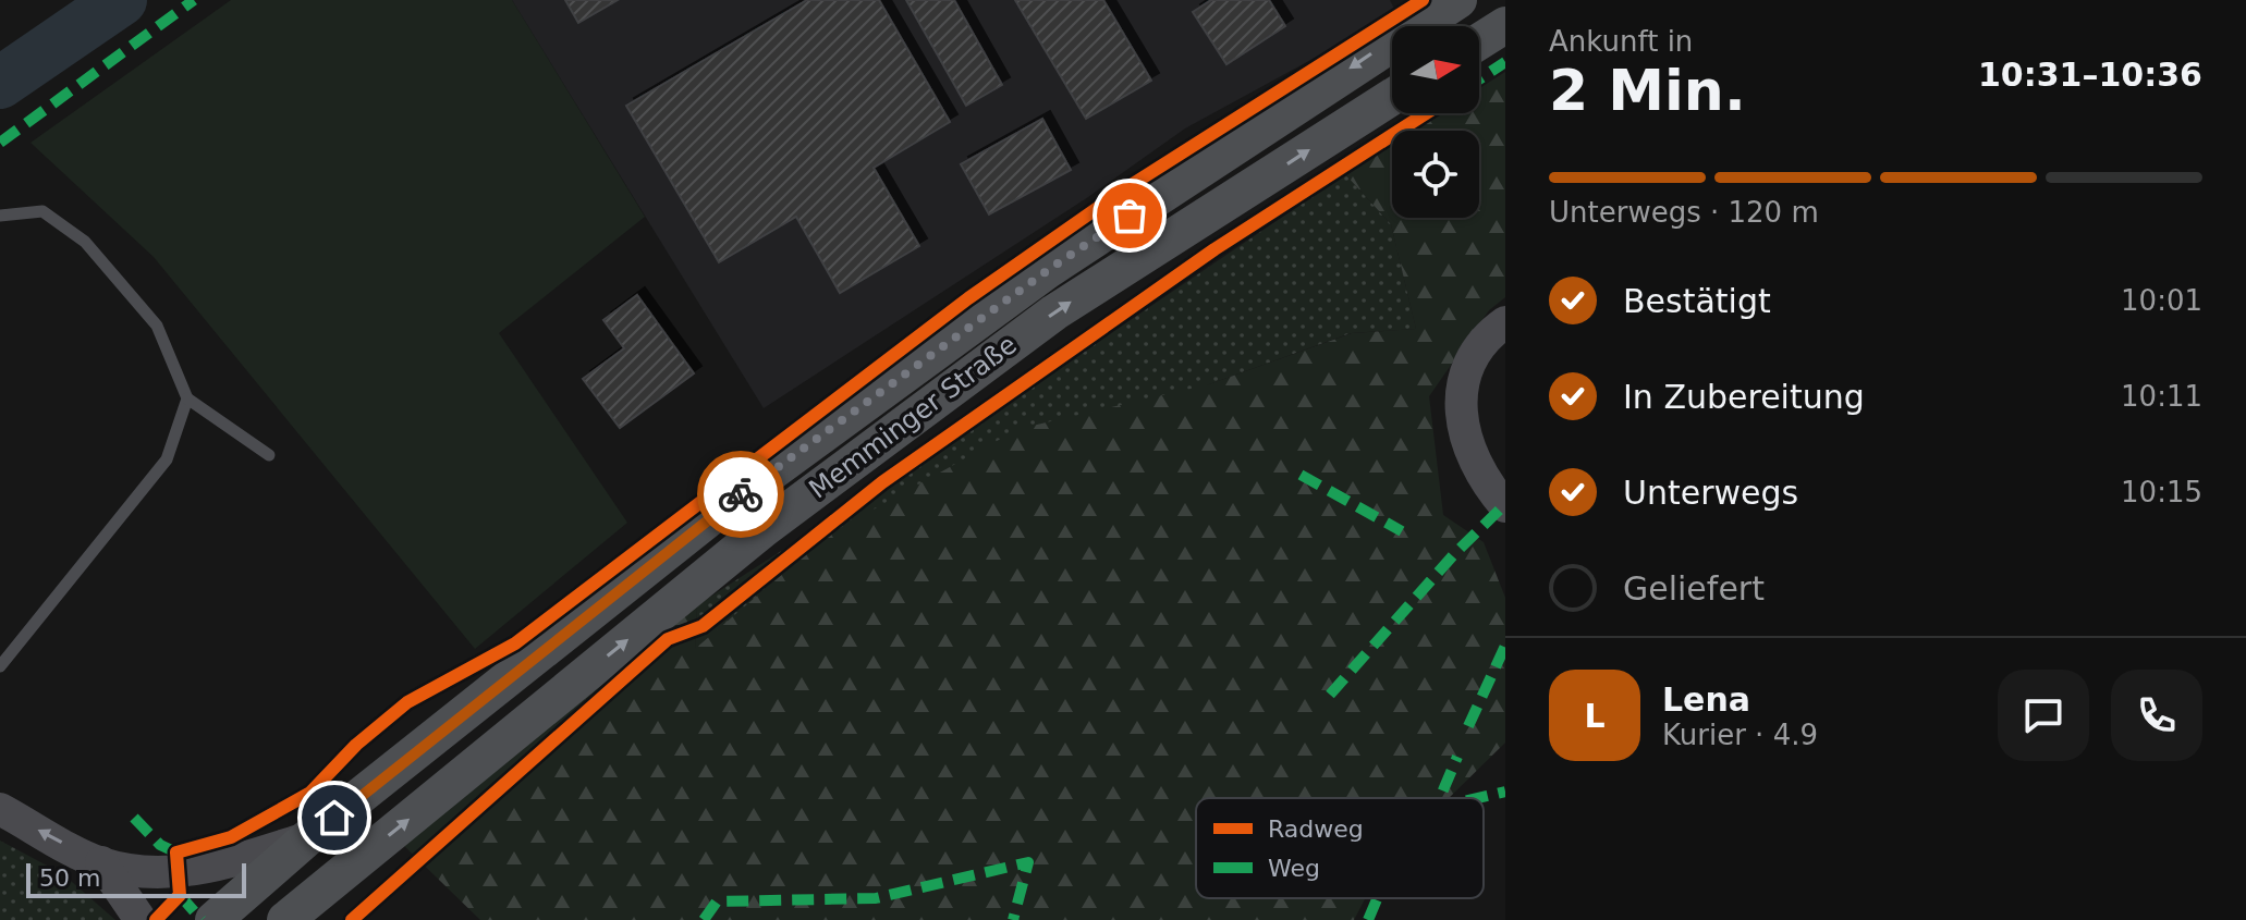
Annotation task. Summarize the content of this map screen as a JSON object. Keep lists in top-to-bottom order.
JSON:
{
  "streets": {
    "main road": ["Memminger Straße"]
  },
  "legend": ["Radweg", "Weg"],
  "scale_bar": "50 m",
  "north": "right",
  "page": {
    "heading": ["2 Min.", "Ankunft in", "10:31–10:36"],
    "panel": ["Lena", "Kurier · 4.9"],
    "bar": "Unterwegs · 120 m",
    "list": [
      ["Bestätigt", "10:01"],
      ["In Zubereitung", "10:11"],
      ["Unterwegs", "10:15"],
      "Geliefert"
    ],
    "round": "L",
    "scale": "50 m"
  }
}
